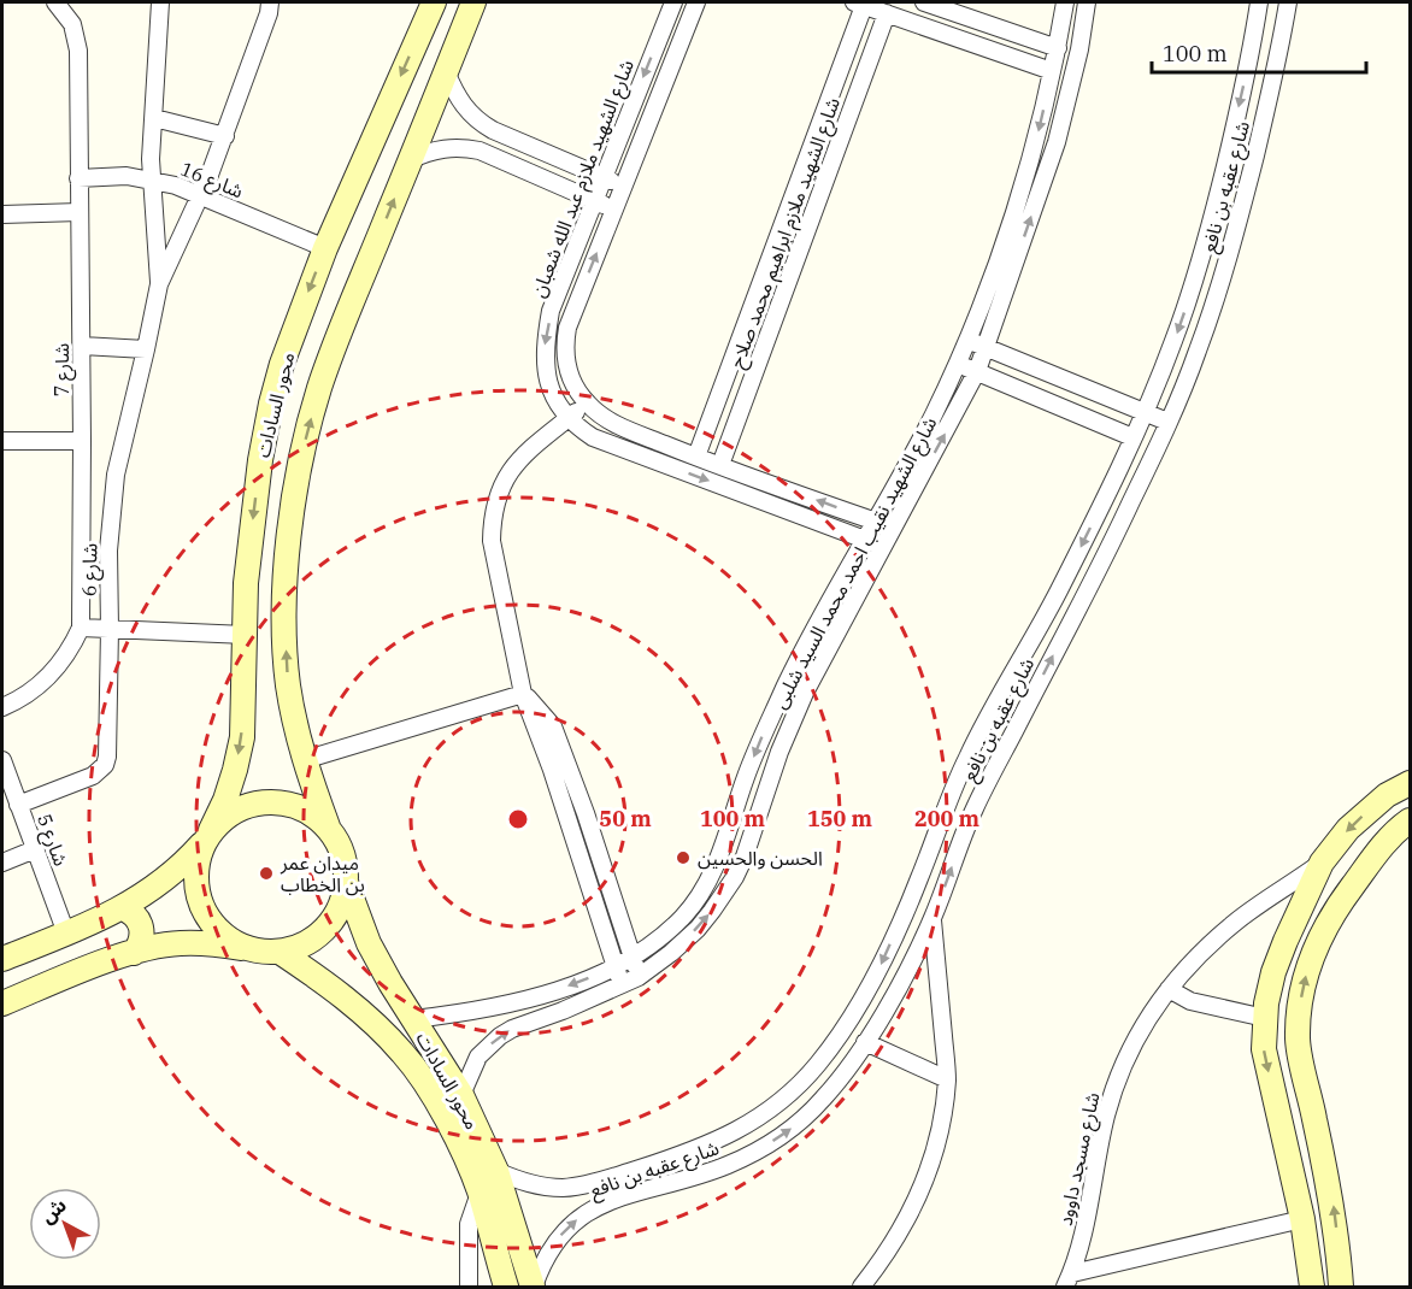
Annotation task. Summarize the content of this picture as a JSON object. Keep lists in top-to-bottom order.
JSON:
{
  "streets": {
    "street": [
      "شارع الشهيد ملازم عبد الله شعبان",
      "شارع 16",
      "شارع عقبه بن نافع",
      "شارع الشهيد ملازم ابراهيم محمد صلاح",
      "شارع 7",
      "محور السادات",
      "شارع الشهيد نقيب احمد محمد السيد شلبى",
      "شارع 6",
      "شارع 5",
      "شارع مسجد داوود"
    ]
  },
  "crossings": [
    ["شارع الشهيد ملازم عبد الله شعبان", "شارع الشهيد ملازم ابراهيم محمد صلاح"],
    ["شارع الشهيد ملازم عبد الله شعبان", "شارع الشهيد نقيب احمد محمد السيد شلبى"],
    ["شارع 16", "شارع 7"],
    ["شارع 16", "محور السادات"],
    ["شارع 16", "شارع 6"],
    ["شارع عقبه بن نافع", "محور السادات"],
    ["محور السادات", "شارع الشهيد نقيب احمد محمد السيد شلبى"],
    ["شارع 6", "شارع 5"]
  ],
  "places": ["الحسن والحسين", "ميدان عمر بن الخطاب"],
  "scale_bar": "100 m",
  "north": "top left",
  "rings": [
    "50 m",
    "100 m",
    "150 m",
    "200 m"
  ]
}
